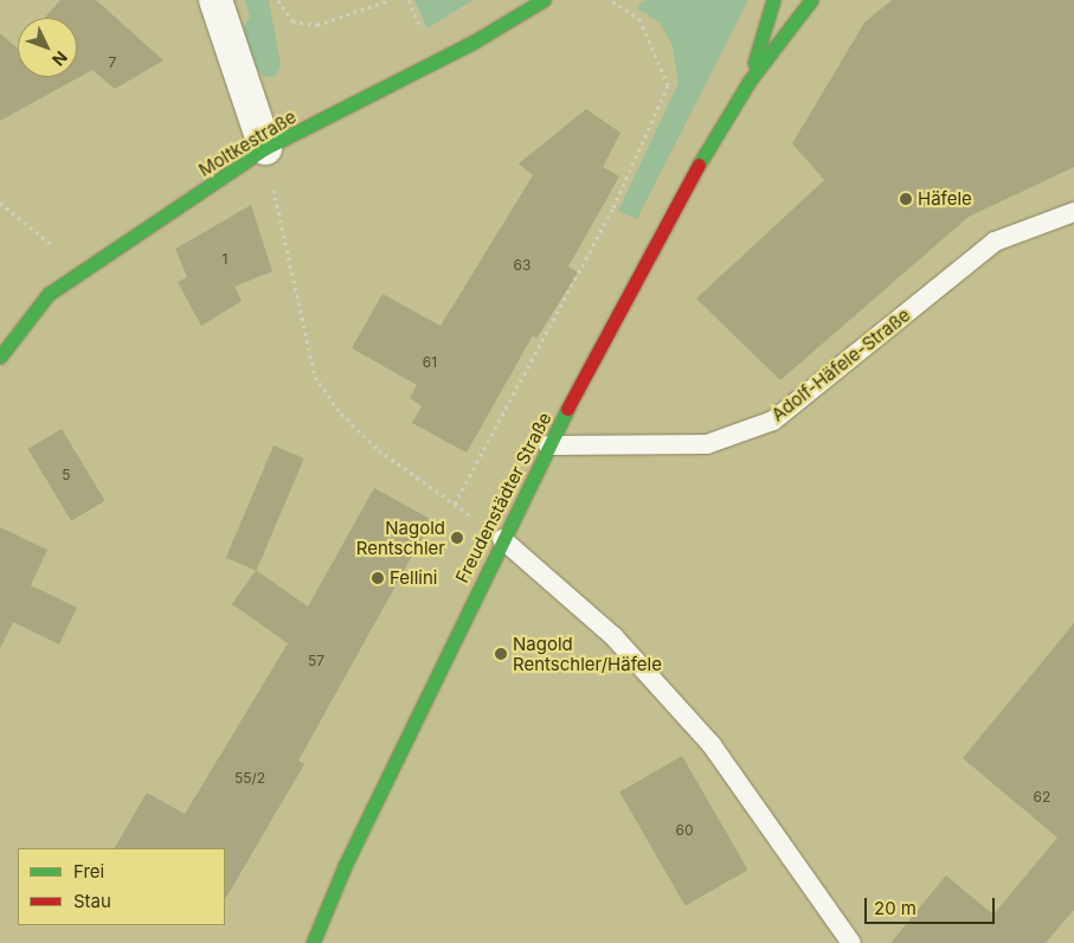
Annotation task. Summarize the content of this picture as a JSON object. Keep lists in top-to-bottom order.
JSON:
{
  "streets": {
    "street": ["Moltkestraße", "Freudenstädter Straße"],
    "lane": ["Adolf-Häfele-Straße"]
  },
  "crossings": [
    ["Adolf-Häfele-Straße", "Freudenstädter Straße"]
  ],
  "places": [
    "Häfele",
    "Nagold Rentschler",
    "Fellini",
    "Nagold Rentschler/Häfele"
  ],
  "house_numbers": [
    "7",
    "1",
    "63",
    "61",
    "5",
    "57",
    "55/2",
    "62",
    "60"
  ],
  "legend": ["Frei", "Stau"],
  "scale_bar": "20 m",
  "north": "bottom right"
}
